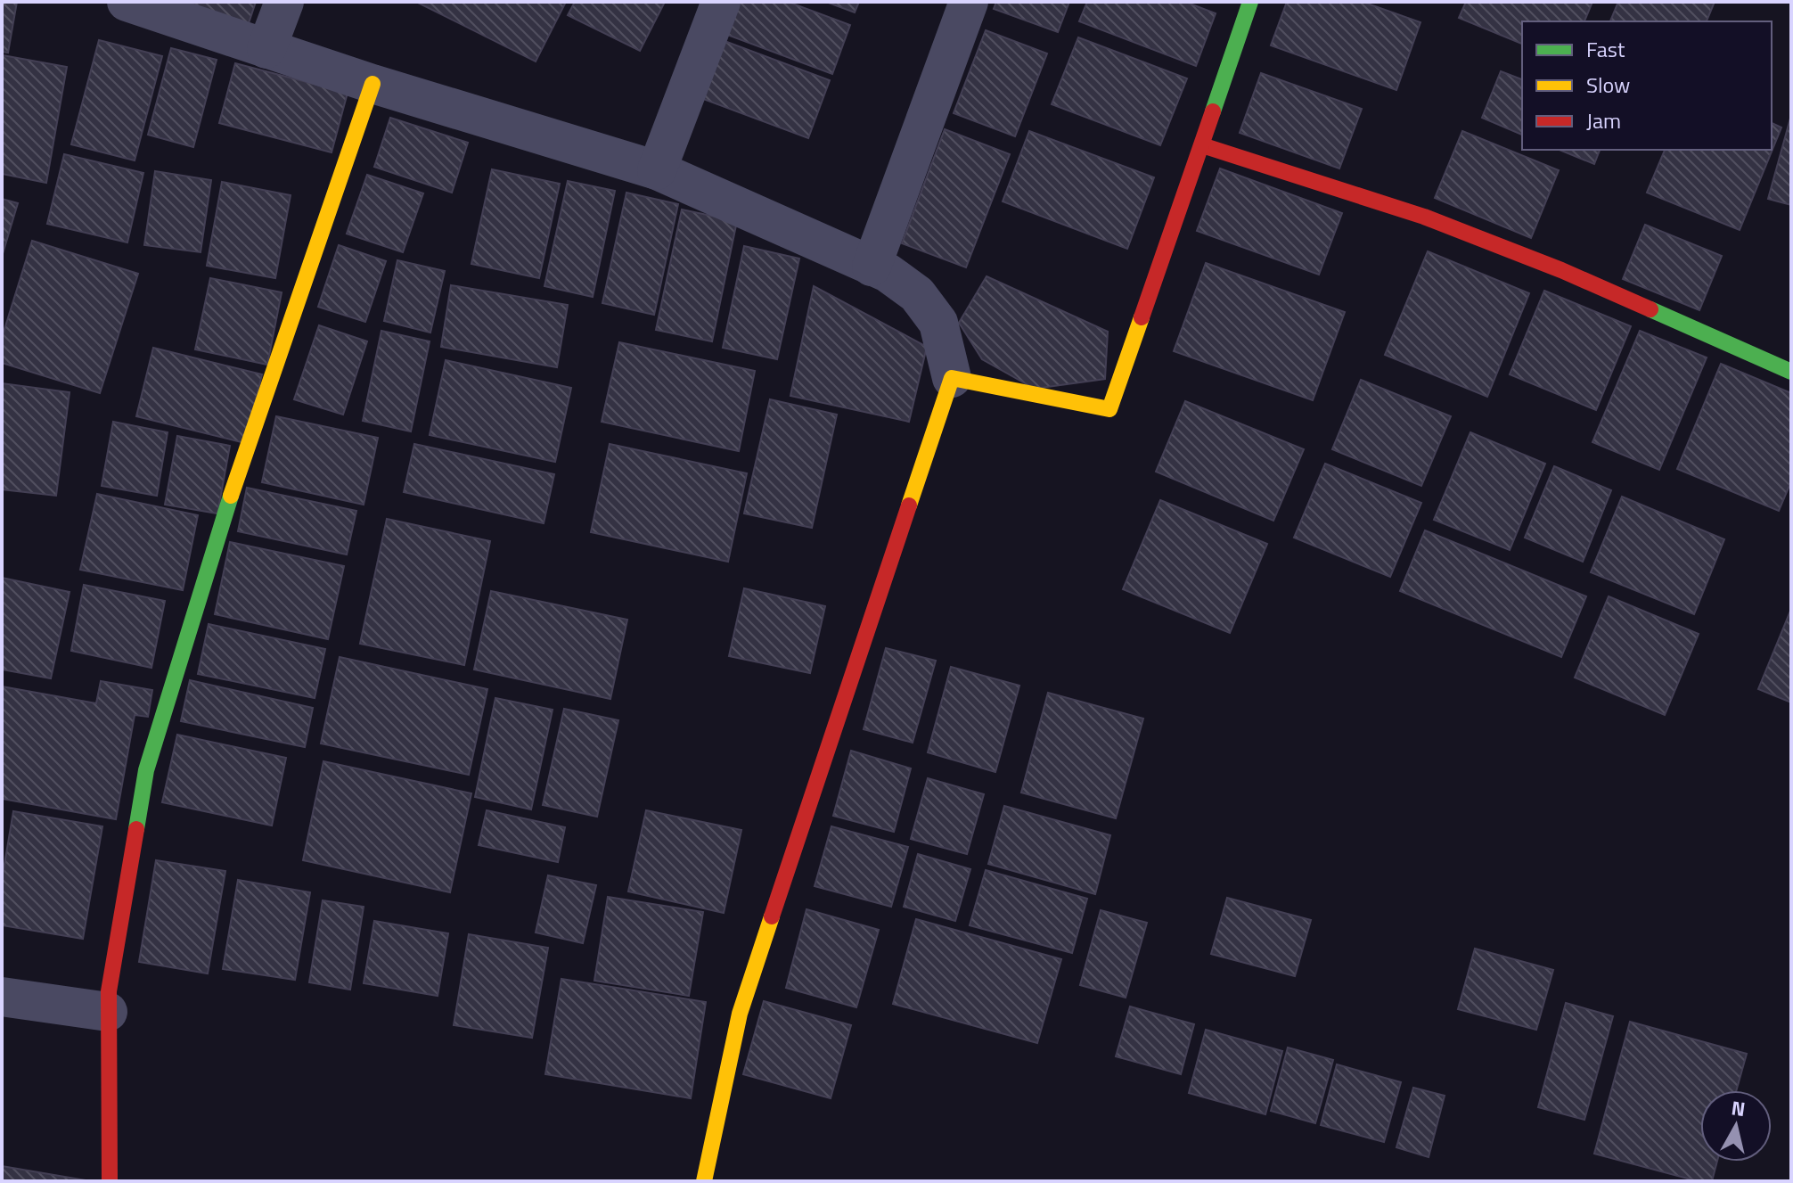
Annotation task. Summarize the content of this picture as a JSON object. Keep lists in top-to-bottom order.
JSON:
{
  "legend": ["Fast", "Slow", "Jam"],
  "north": "top"
}
